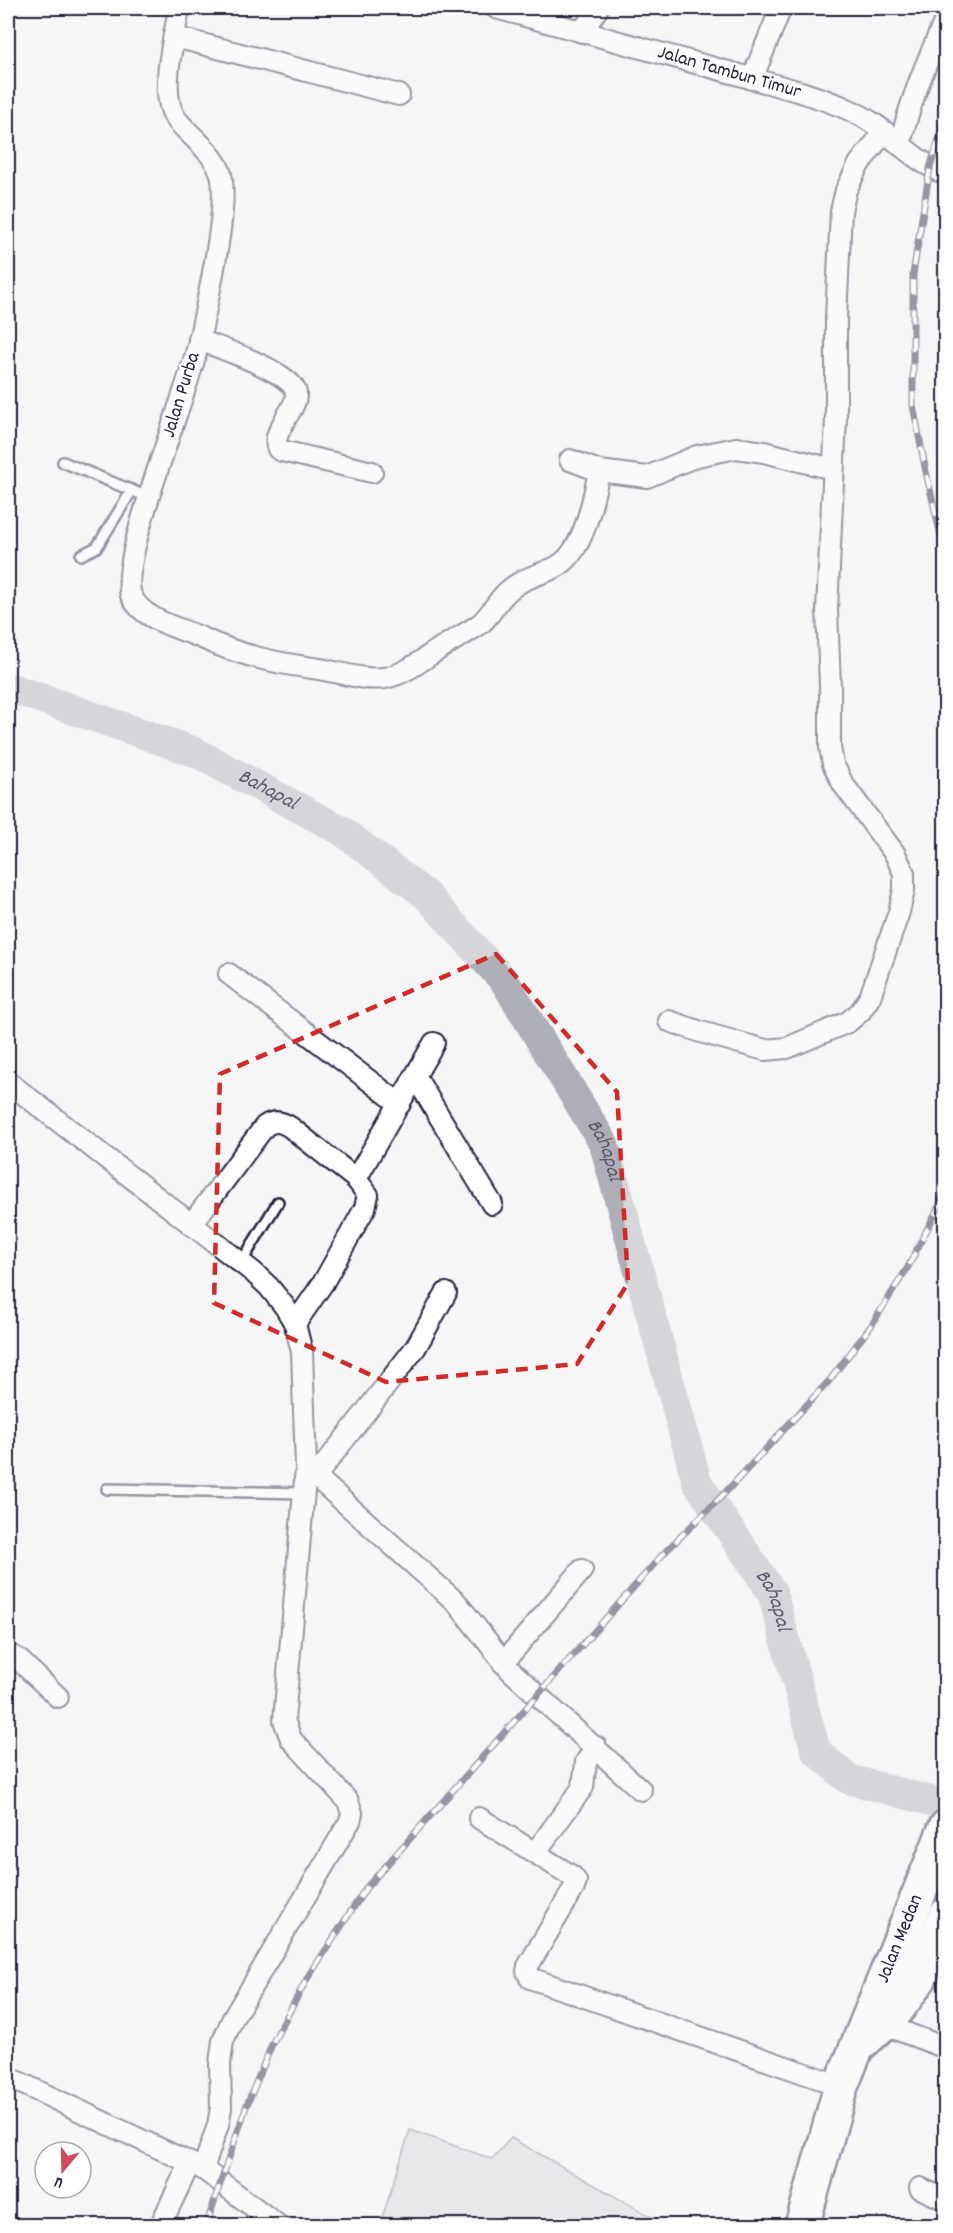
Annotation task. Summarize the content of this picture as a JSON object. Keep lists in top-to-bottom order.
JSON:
{
  "streets": {
    "highway": ["Jalan Medan"],
    "street": ["Jalan Tambun Timur", "Jalan Purba"]
  },
  "water": ["Bahapal"],
  "north": "bottom"
}
